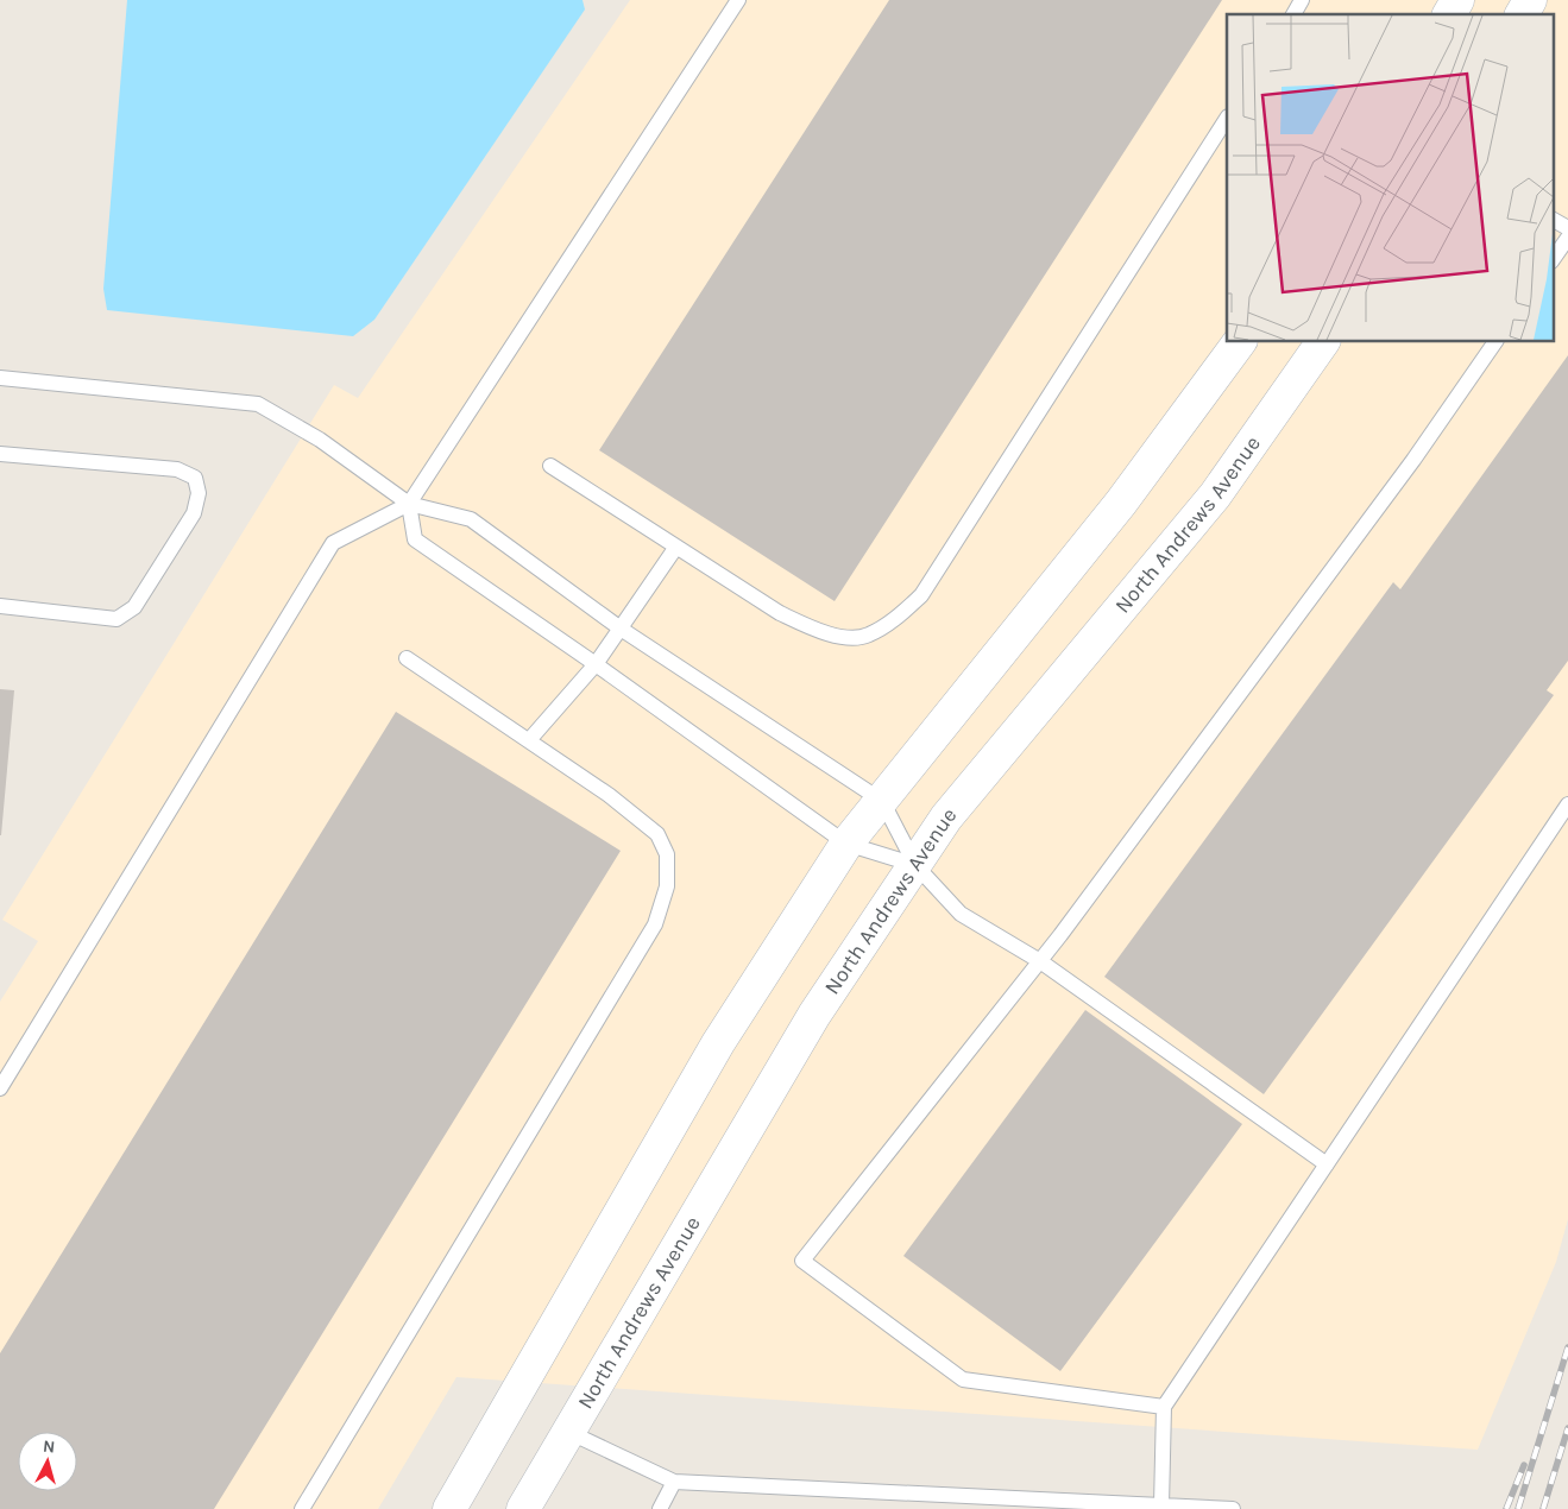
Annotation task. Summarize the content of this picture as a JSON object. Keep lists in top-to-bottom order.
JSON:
{
  "streets": {
    "street": ["North Andrews Avenue"]
  },
  "north": "top"
}
